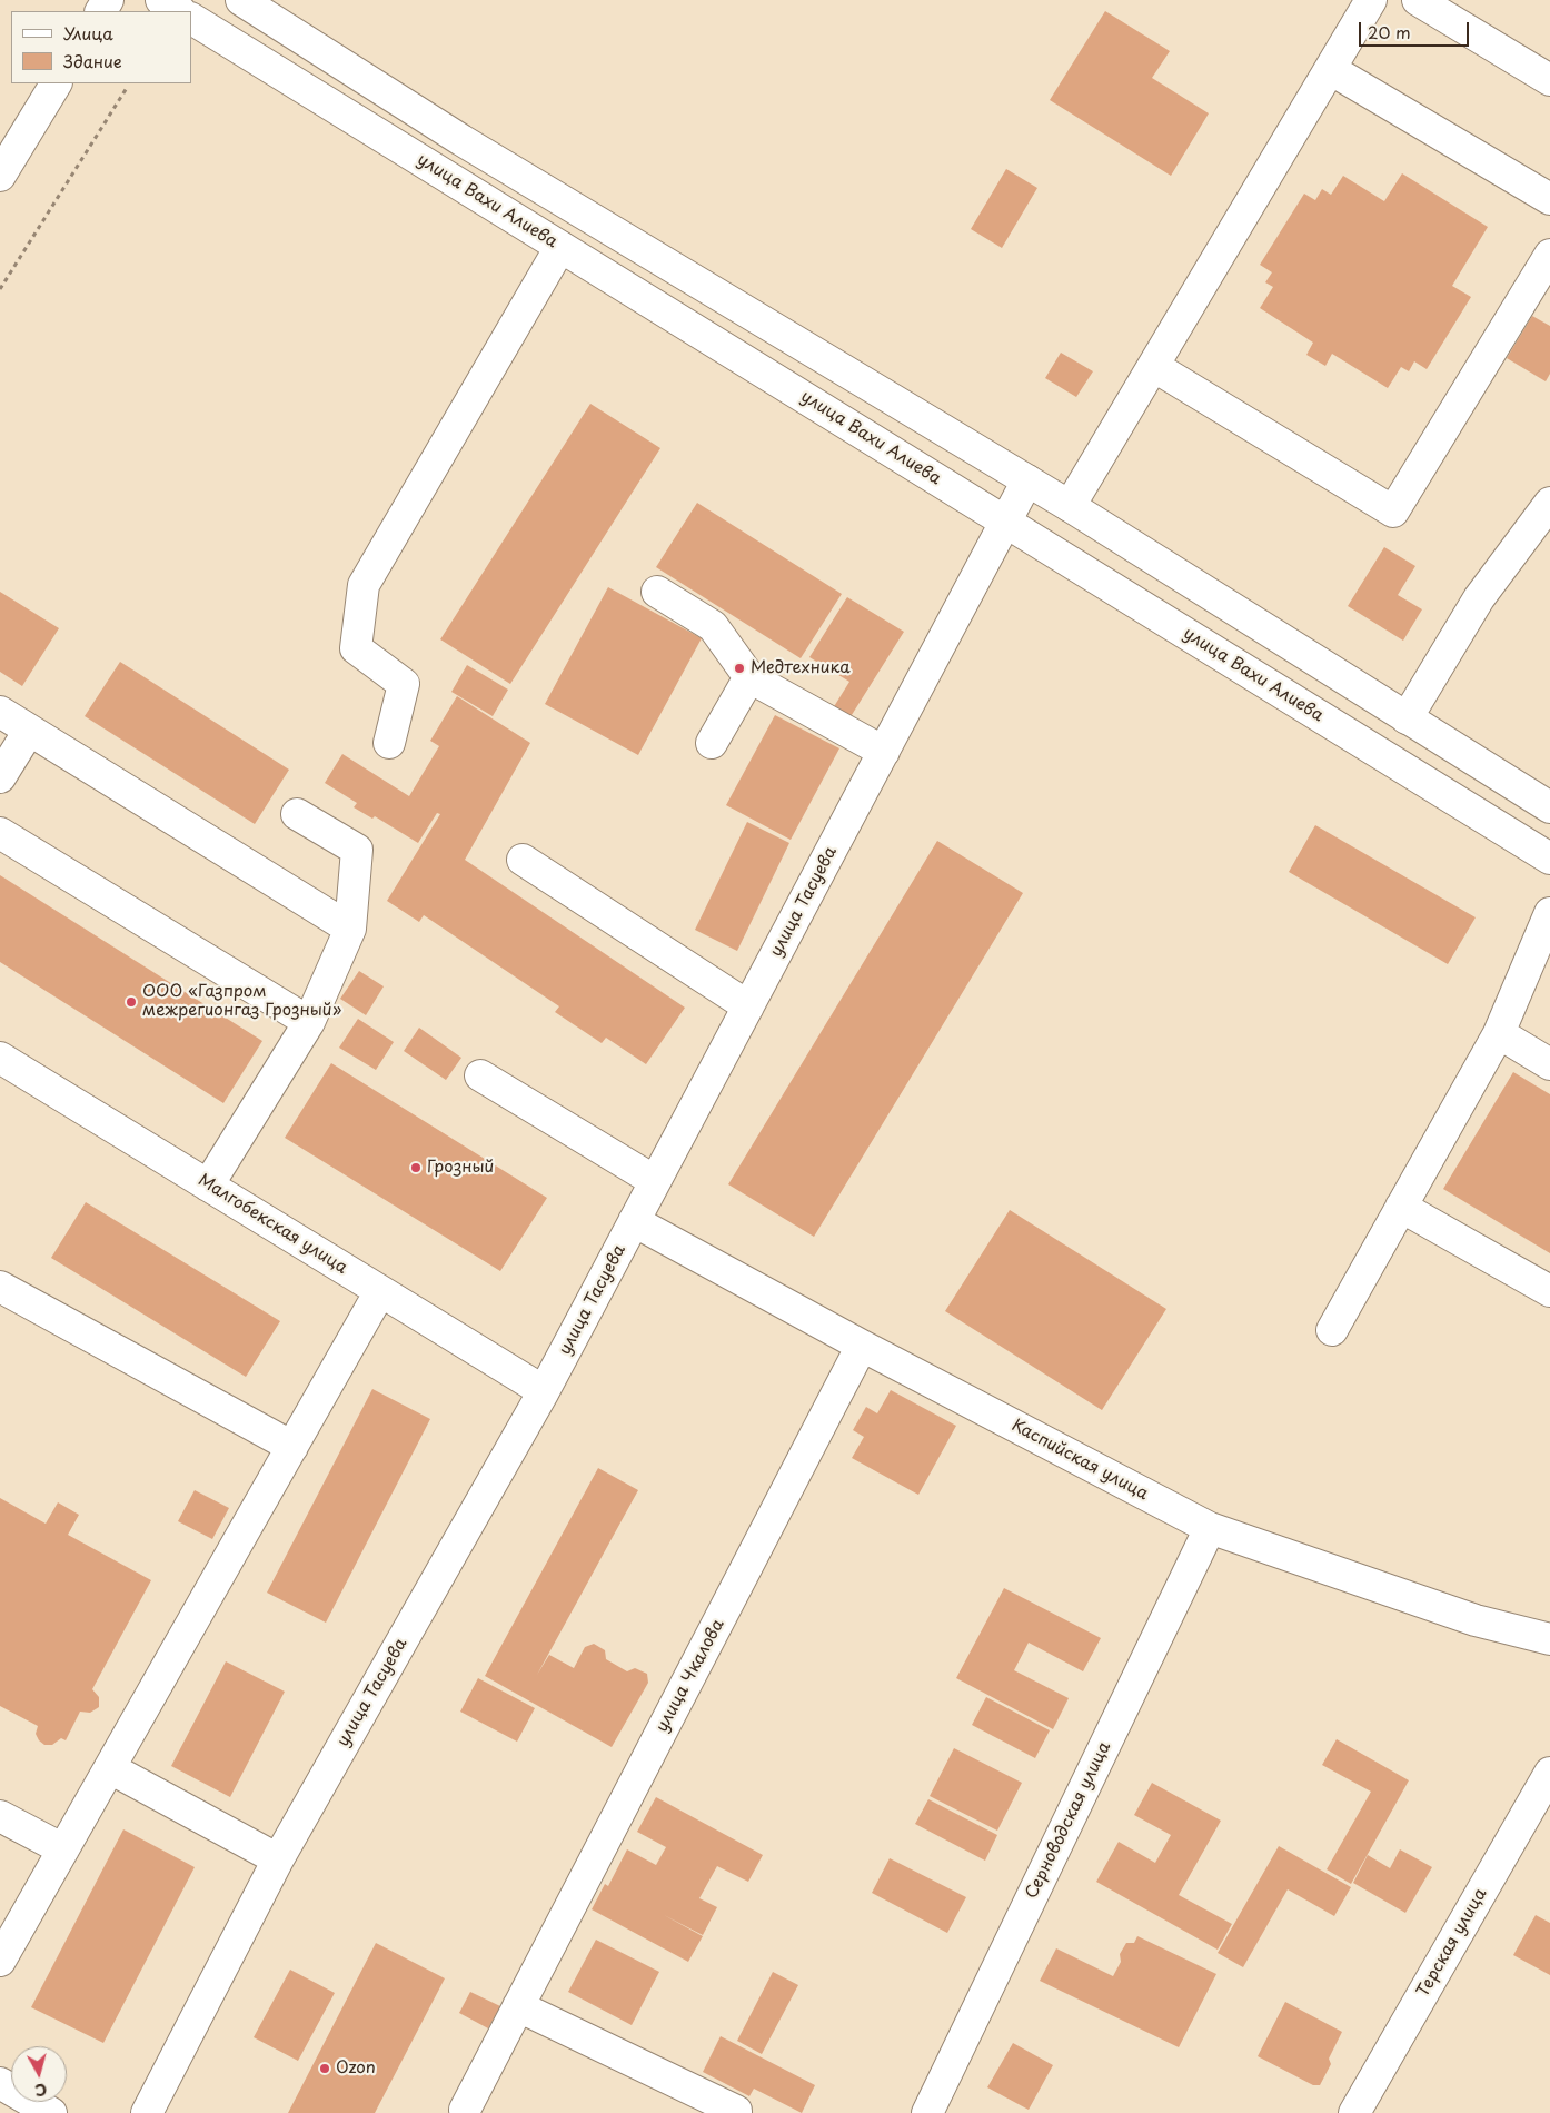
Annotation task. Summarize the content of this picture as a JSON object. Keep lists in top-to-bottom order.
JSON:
{
  "streets": {
    "street": [
      "улица Вахи Алиева",
      "улица Тасуева",
      "Малгобекская улица",
      "Каспийская улица",
      "улица Чкалова",
      "Серноводская улица",
      "Терская улица"
    ]
  },
  "crossings": [
    ["улица Вахи Алиева", "улица Тасуева"],
    ["улица Тасуева", "Малгобекская улица"],
    ["улица Тасуева", "Каспийская улица"],
    ["Каспийская улица", "улица Чкалова"],
    ["Каспийская улица", "Серноводская улица"]
  ],
  "places": [
    "Медтехника",
    "ООО «Газпром межрегионгаз Грозный»",
    "Грозный",
    "Ozon"
  ],
  "legend": ["Улица", "Здание"],
  "scale_bar": "20 m",
  "north": "bottom"
}
